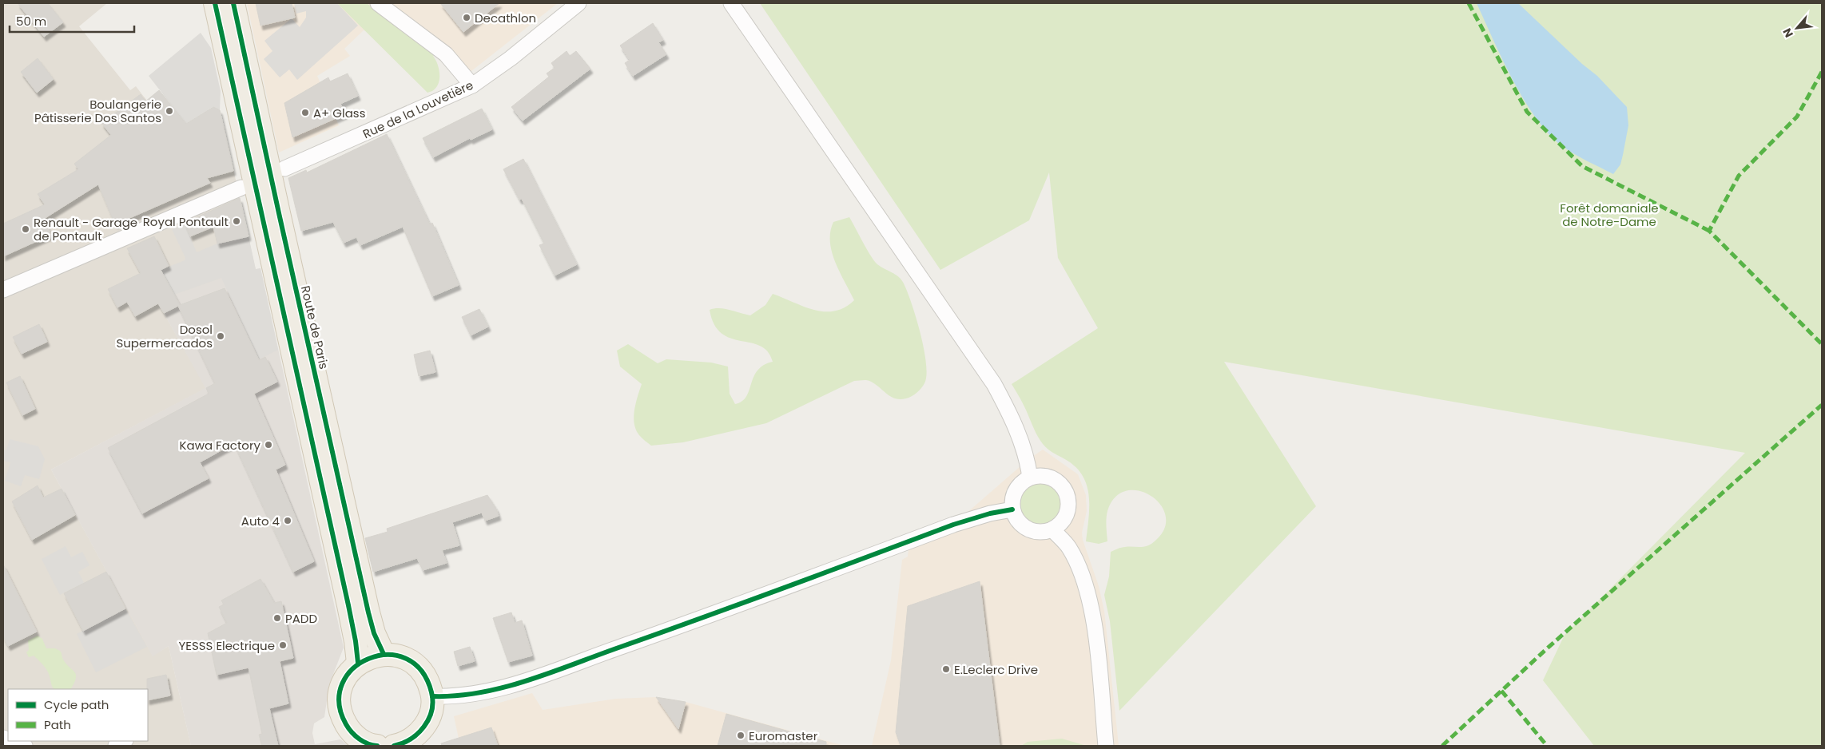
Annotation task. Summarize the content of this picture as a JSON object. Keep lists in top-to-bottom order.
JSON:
{
  "streets": {
    "main road": ["Route de Paris"],
    "street": ["Rue de la Louvetière"]
  },
  "parks": ["Forêt domaniale de Notre-Dame"],
  "places": [
    "Decathlon",
    "Boulangerie Pâtisserie Dos Santos",
    "A+ Glass",
    "Royal Pontault",
    "Renault - Garage de Pontault",
    "Dosol Supermercados",
    "Kawa Factory",
    "Auto 4",
    "PADD",
    "YESSS Electrique",
    "E.Leclerc Drive",
    "Euromaster"
  ],
  "legend": ["Cycle path", "Path"],
  "scale_bar": "50 m",
  "north": "bottom left"
}
